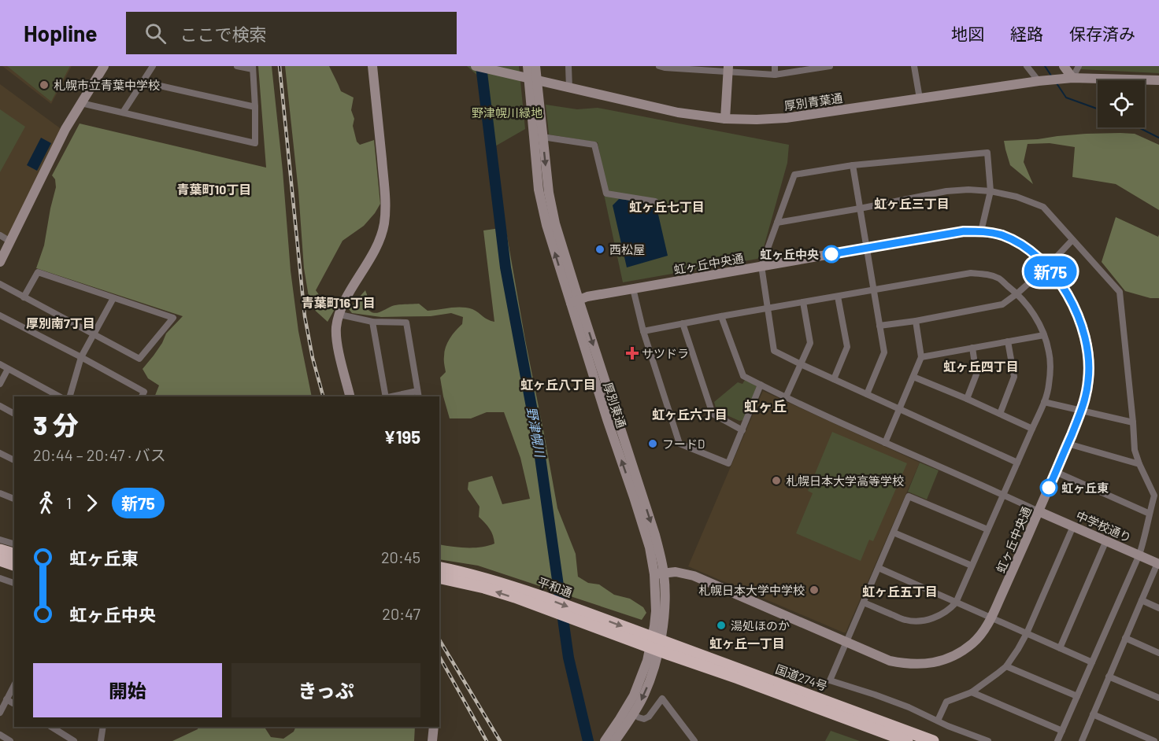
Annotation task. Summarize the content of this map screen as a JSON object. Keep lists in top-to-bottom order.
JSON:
{
  "streets": {
    "highway": ["平和通", "国道274号"],
    "street": [
      "厚別青葉通",
      "虹ヶ丘中央通",
      "厚別東通",
      "中学校通り"
    ]
  },
  "crossings": [
    ["厚別青葉通", "厚別東通"],
    ["虹ヶ丘中央通", "厚別東通"],
    ["虹ヶ丘中央通", "中学校通り"],
    ["厚別東通", "平和通"],
    ["厚別東通", "国道274号"],
    ["平和通", "国道274号"]
  ],
  "districts": [
    "青葉町10丁目",
    "虹ヶ丘三丁目",
    "虹ヶ丘七丁目",
    "青葉町16丁目",
    "厚別南7丁目",
    "虹ヶ丘四丁目",
    "虹ヶ丘八丁目",
    "虹ヶ丘",
    "虹ヶ丘六丁目",
    "虹ヶ丘五丁目",
    "虹ヶ丘一丁目"
  ],
  "water": ["野津幌川"],
  "parks": ["野津幌川緑地"],
  "places": {
    "other": [
      "札幌市立青葉中学校",
      "西松屋",
      "虹ヶ丘中央",
      "フードD",
      "札幌日本大学高等学校",
      "虹ヶ丘東",
      "札幌日本大学中学校",
      "湯処ほのか"
    ],
    "health": ["サツドラ"]
  },
  "lines": ["bus line 新75"],
  "page": {
    "header": "Hopline",
    "search": "ここで検索",
    "nav": ["地図", "経路", "保存済み"],
    "on_map": "新75",
    "heading": ["3 分", "20:44 – 20:47 · バス", "¥195"],
    "legs": ["1", "新75"],
    "list": [
      {
        "name": "虹ヶ丘東",
        "value": "20:45"
      },
      {
        "name": "虹ヶ丘中央",
        "value": "20:47"
      }
    ],
    "buttons": ["開始", "きっぷ"]
  }
}
